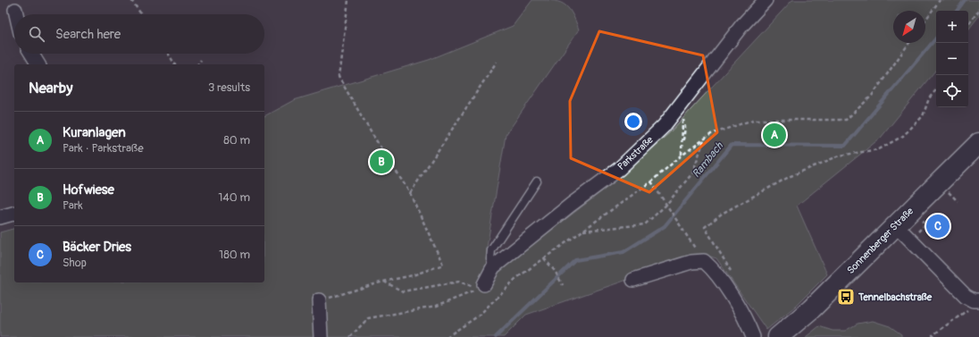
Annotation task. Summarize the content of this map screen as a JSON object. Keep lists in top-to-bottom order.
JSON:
{
  "streets": {
    "main road": ["Sonnenberger Straße"],
    "street": ["Parkstraße"]
  },
  "water": ["Rambach"],
  "places": {
    "bus stop": ["Tennelbachstraße"]
  },
  "north": "bottom left",
  "page": {
    "map_buttons": ["+", "−"],
    "search": "Search here",
    "heading": ["Nearby", "3 results"],
    "list": [
      {
        "mark": "A",
        "name": "Kuranlagen",
        "note": "Park · Parkstraße",
        "value": "80 m"
      },
      {
        "mark": "B",
        "name": "Hofwiese",
        "note": "Park",
        "value": "140 m"
      },
      {
        "mark": "C",
        "name": "Bäcker Dries",
        "note": "Shop",
        "value": "180 m"
      }
    ],
    "pins": ["A", "B", "C"]
  }
}
